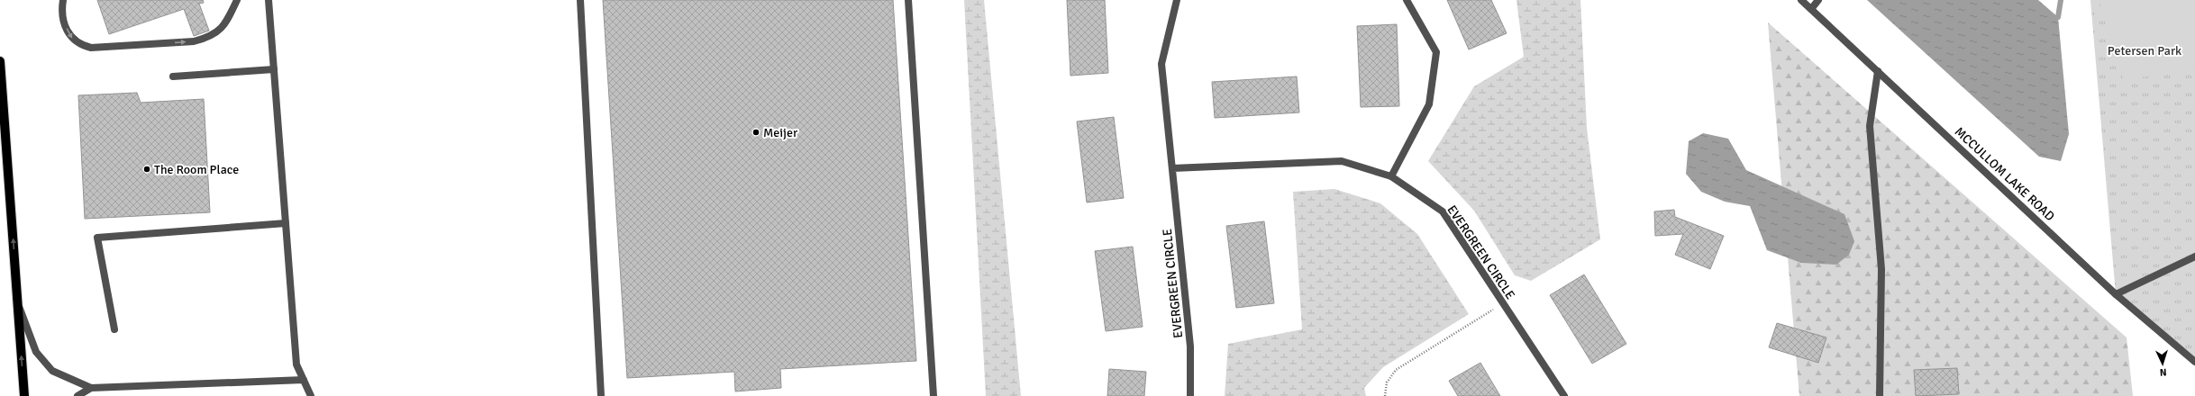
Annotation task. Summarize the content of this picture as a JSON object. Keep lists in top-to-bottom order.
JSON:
{
  "streets": {
    "street": ["MCCULLOM LAKE ROAD", "EVERGREEN CIRCLE"]
  },
  "parks": ["Petersen Park"],
  "places": ["Meijer", "The Room Place"],
  "north": "bottom"
}
